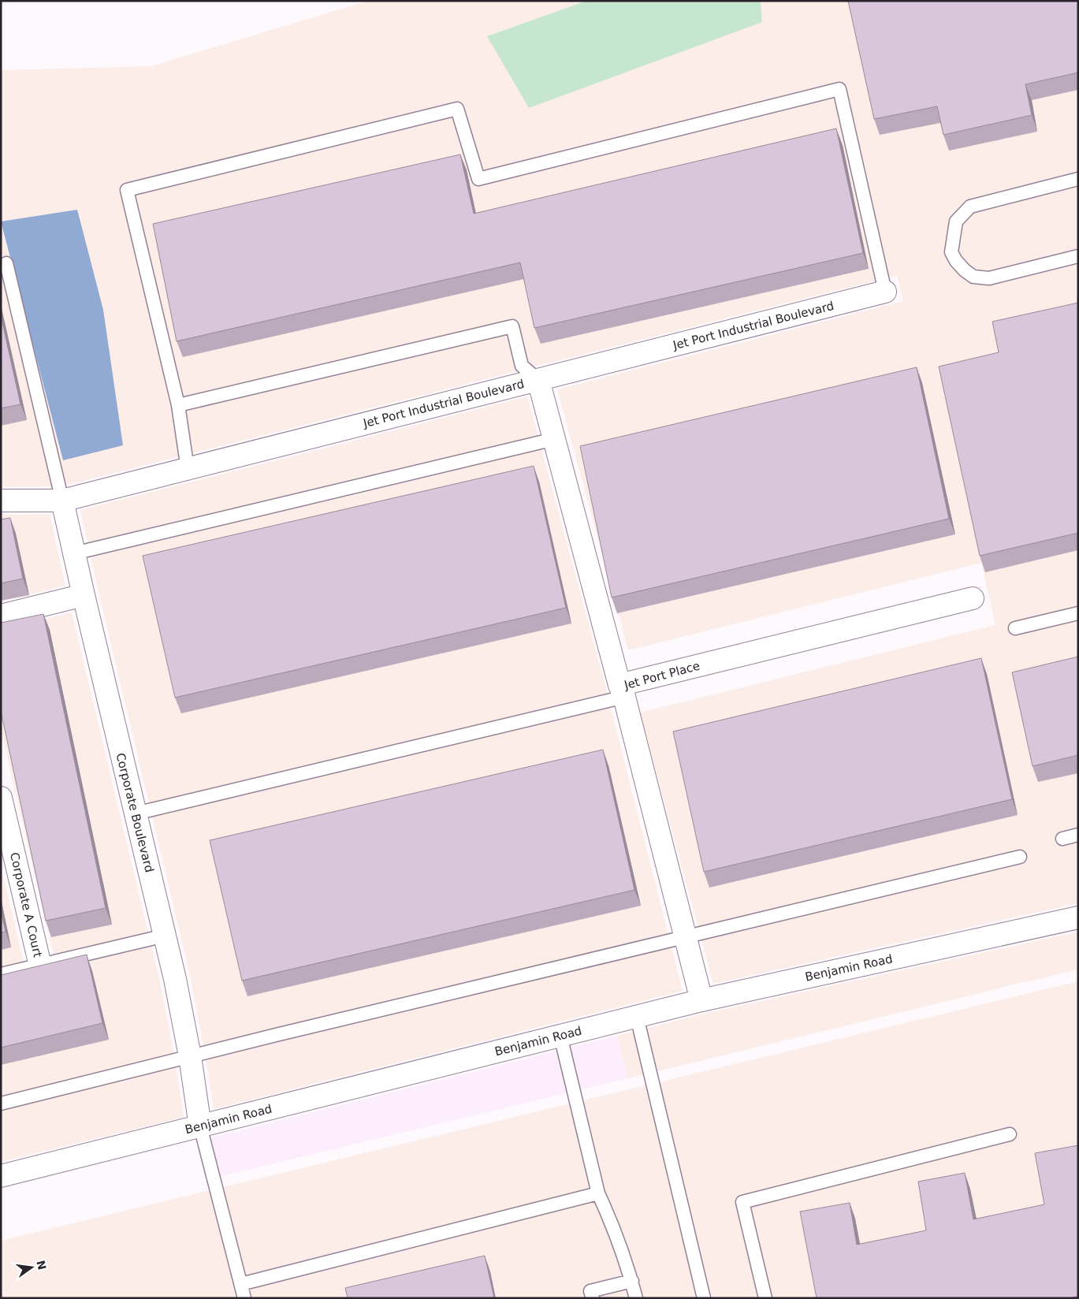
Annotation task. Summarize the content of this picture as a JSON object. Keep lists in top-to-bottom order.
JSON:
{
  "streets": {
    "street": [
      "Jet Port Industrial Boulevard",
      "Jet Port Place",
      "Corporate Boulevard",
      "Corporate A Court",
      "Benjamin Road"
    ]
  },
  "crossings": [
    ["Jet Port Industrial Boulevard", "Corporate Boulevard"],
    ["Jet Port Place", "Benjamin Road"],
    ["Corporate Boulevard", "Benjamin Road"]
  ],
  "north": "right"
}
